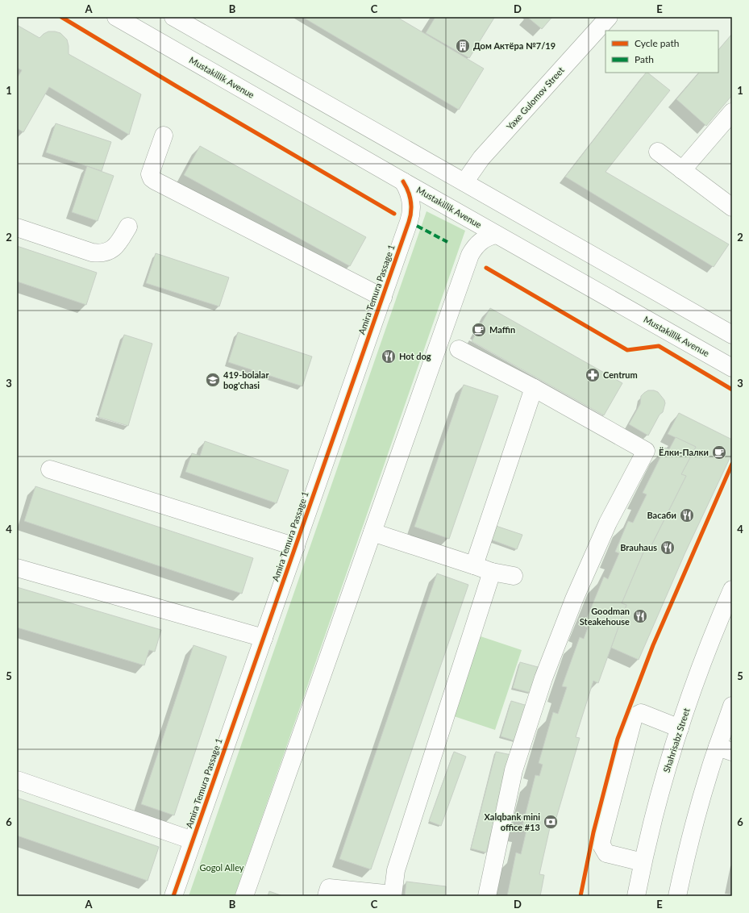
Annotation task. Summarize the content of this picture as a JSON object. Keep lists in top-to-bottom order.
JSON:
{
  "streets": {
    "main road": [
      "Mustakillik Avenue",
      "Yaxe Gulomov Street",
      "Amira Temura Passage 1",
      "Shahrisabz Street"
    ]
  },
  "crossings": [
    ["Mustakillik Avenue", "Amira Temura Passage 1"]
  ],
  "parks": ["Gogol Alley"],
  "places": {
    "building": ["Дом Актёра №7/19"],
    "cafe": ["Maffin", "Ёлки-Палки"],
    "restaurant": [
      "Hot dog",
      "Васаби",
      "Brauhaus",
      "Goodman Steakehouse"
    ],
    "pharmacy": ["Centrum"],
    "school or university": ["419-bolalar bog'chasi"],
    "bank": ["Xalqbank mini office #13"]
  },
  "legend": ["Cycle path", "Path"],
  "grid": {
    "columns": [
      "A",
      "B",
      "C",
      "D",
      "E"
    ],
    "rows": [
      "1",
      "2",
      "3",
      "4",
      "5",
      "6"
    ]
  }
}
